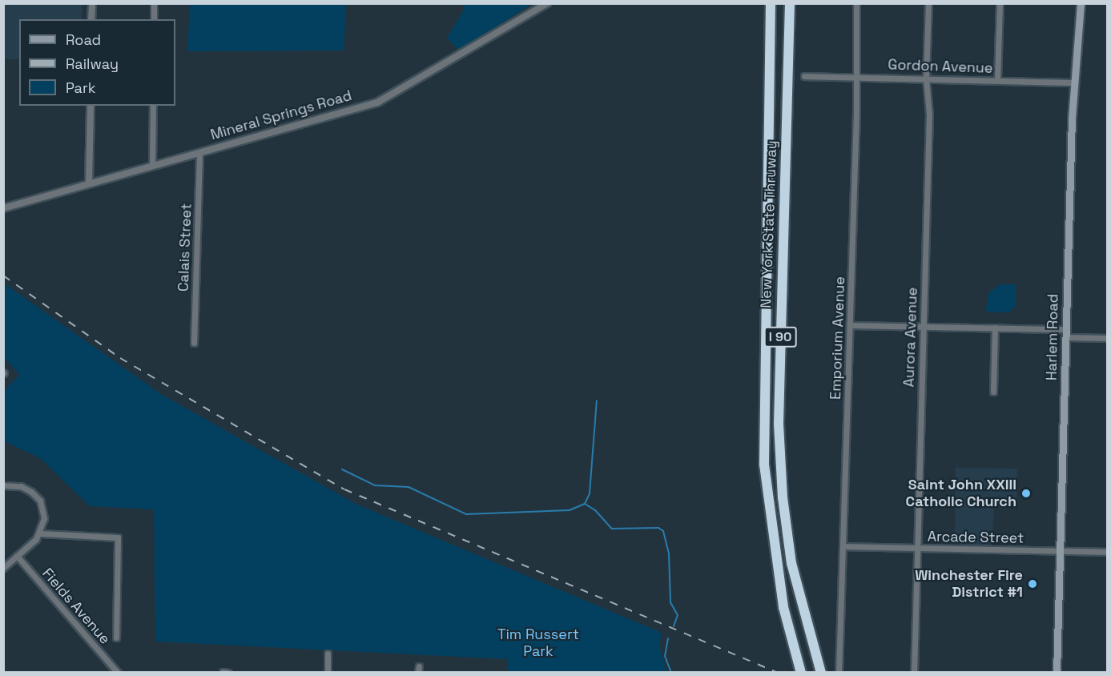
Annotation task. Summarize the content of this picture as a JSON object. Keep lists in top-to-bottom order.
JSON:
{
  "streets": {
    "highway": ["New York State Thruway", "I 90"],
    "main road": ["Harlem Road"],
    "street": [
      "Gordon Avenue",
      "Mineral Springs Road",
      "Calais Street",
      "Aurora Avenue",
      "Emporium Avenue",
      "Arcade Street",
      "Fields Avenue"
    ]
  },
  "crossings": [
    ["Gordon Avenue", "Aurora Avenue"],
    ["Gordon Avenue", "Harlem Road"],
    ["Gordon Avenue", "Emporium Avenue"],
    ["Mineral Springs Road", "Calais Street"],
    ["Aurora Avenue", "Arcade Street"],
    ["Harlem Road", "Arcade Street"],
    ["Emporium Avenue", "Arcade Street"]
  ],
  "parks": ["Tim Russert Park"],
  "places": ["Saint John XXIII Catholic Church", "Winchester Fire District #1"],
  "legend": ["Road", "Railway", "Park"]
}
